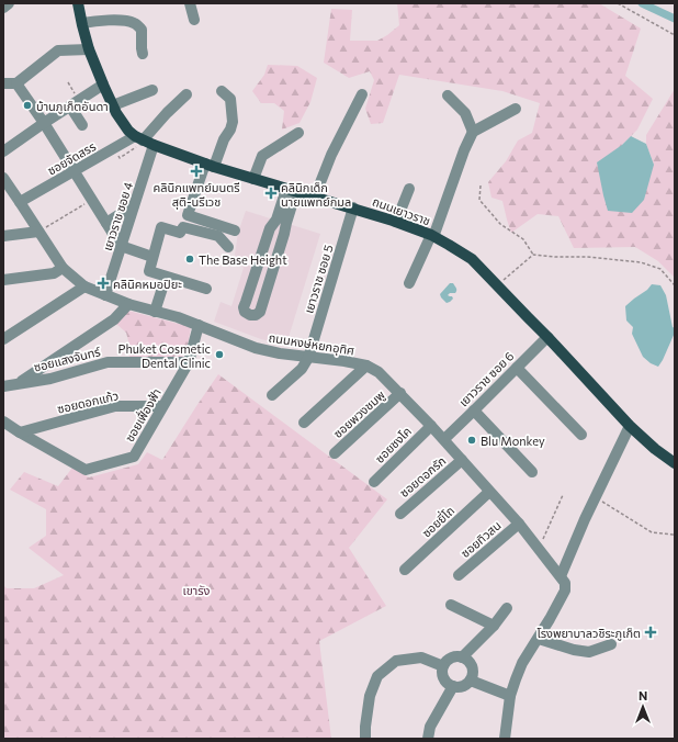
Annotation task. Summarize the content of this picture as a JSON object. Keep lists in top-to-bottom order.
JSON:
{
  "streets": {
    "main road": ["ถนนเยาวราช"],
    "street": [
      "ซอยจัดสรร",
      "เยาวราช ซอย 4",
      "เยาวราช ซอย 5",
      "ถนนหงษ์หยกอุทิศ",
      "ซอยแสงจันทร์",
      "เยาวราช ซอย 6",
      "ซอยดอกแก้ว",
      "ซอยพวงชมพู",
      "ซอยเฟื่องฟ้า",
      "ซอยชงโค",
      "ซอยดอกรัก",
      "ซอยยี่โถ",
      "ซอยทิวสน"
    ]
  },
  "crossings": [
    ["ซอยจัดสรร", "ถนนเยาวราช"],
    ["ซอยจัดสรร", "เยาวราช ซอย 4"],
    ["ซอยจัดสรร", "ถนนหงษ์หยกอุทิศ"],
    ["ถนนเยาวราช", "เยาวราช ซอย 4"],
    ["ถนนเยาวราช", "เยาวราช ซอย 5"],
    ["ถนนเยาวราช", "เยาวราช ซอย 6"],
    ["เยาวราช ซอย 4", "ถนนหงษ์หยกอุทิศ"],
    ["เยาวราช ซอย 5", "ถนนหงษ์หยกอุทิศ"],
    ["ถนนหงษ์หยกอุทิศ", "เยาวราช ซอย 6"],
    ["ถนนหงษ์หยกอุทิศ", "ซอยพวงชมพู"],
    ["ถนนหงษ์หยกอุทิศ", "ซอยเฟื่องฟ้า"],
    ["ถนนหงษ์หยกอุทิศ", "ซอยชงโค"],
    ["ถนนหงษ์หยกอุทิศ", "ซอยดอกรัก"],
    ["ถนนหงษ์หยกอุทิศ", "ซอยยี่โถ"],
    ["ถนนหงษ์หยกอุทิศ", "ซอยทิวสน"],
    ["ซอยแสงจันทร์", "ซอยเฟื่องฟ้า"],
    ["ซอยดอกแก้ว", "ซอยเฟื่องฟ้า"]
  ],
  "parks": ["เขารัง"],
  "places": {
    "other": [
      "บ้านภูเก็ตอันดา",
      "The Base Height",
      "Phuket Cosmetic Dental Clinic",
      "Blu Monkey"
    ],
    "health": [
      "คลินิกแพทย์มนตรี สุติ-นรีเวช",
      "คลินิกเด็ก นายแพทย์กมล",
      "คลินิคหมอปิยะ",
      "โรงพยาบาลวชิระภูเก็ต"
    ]
  },
  "north": "top"
}
